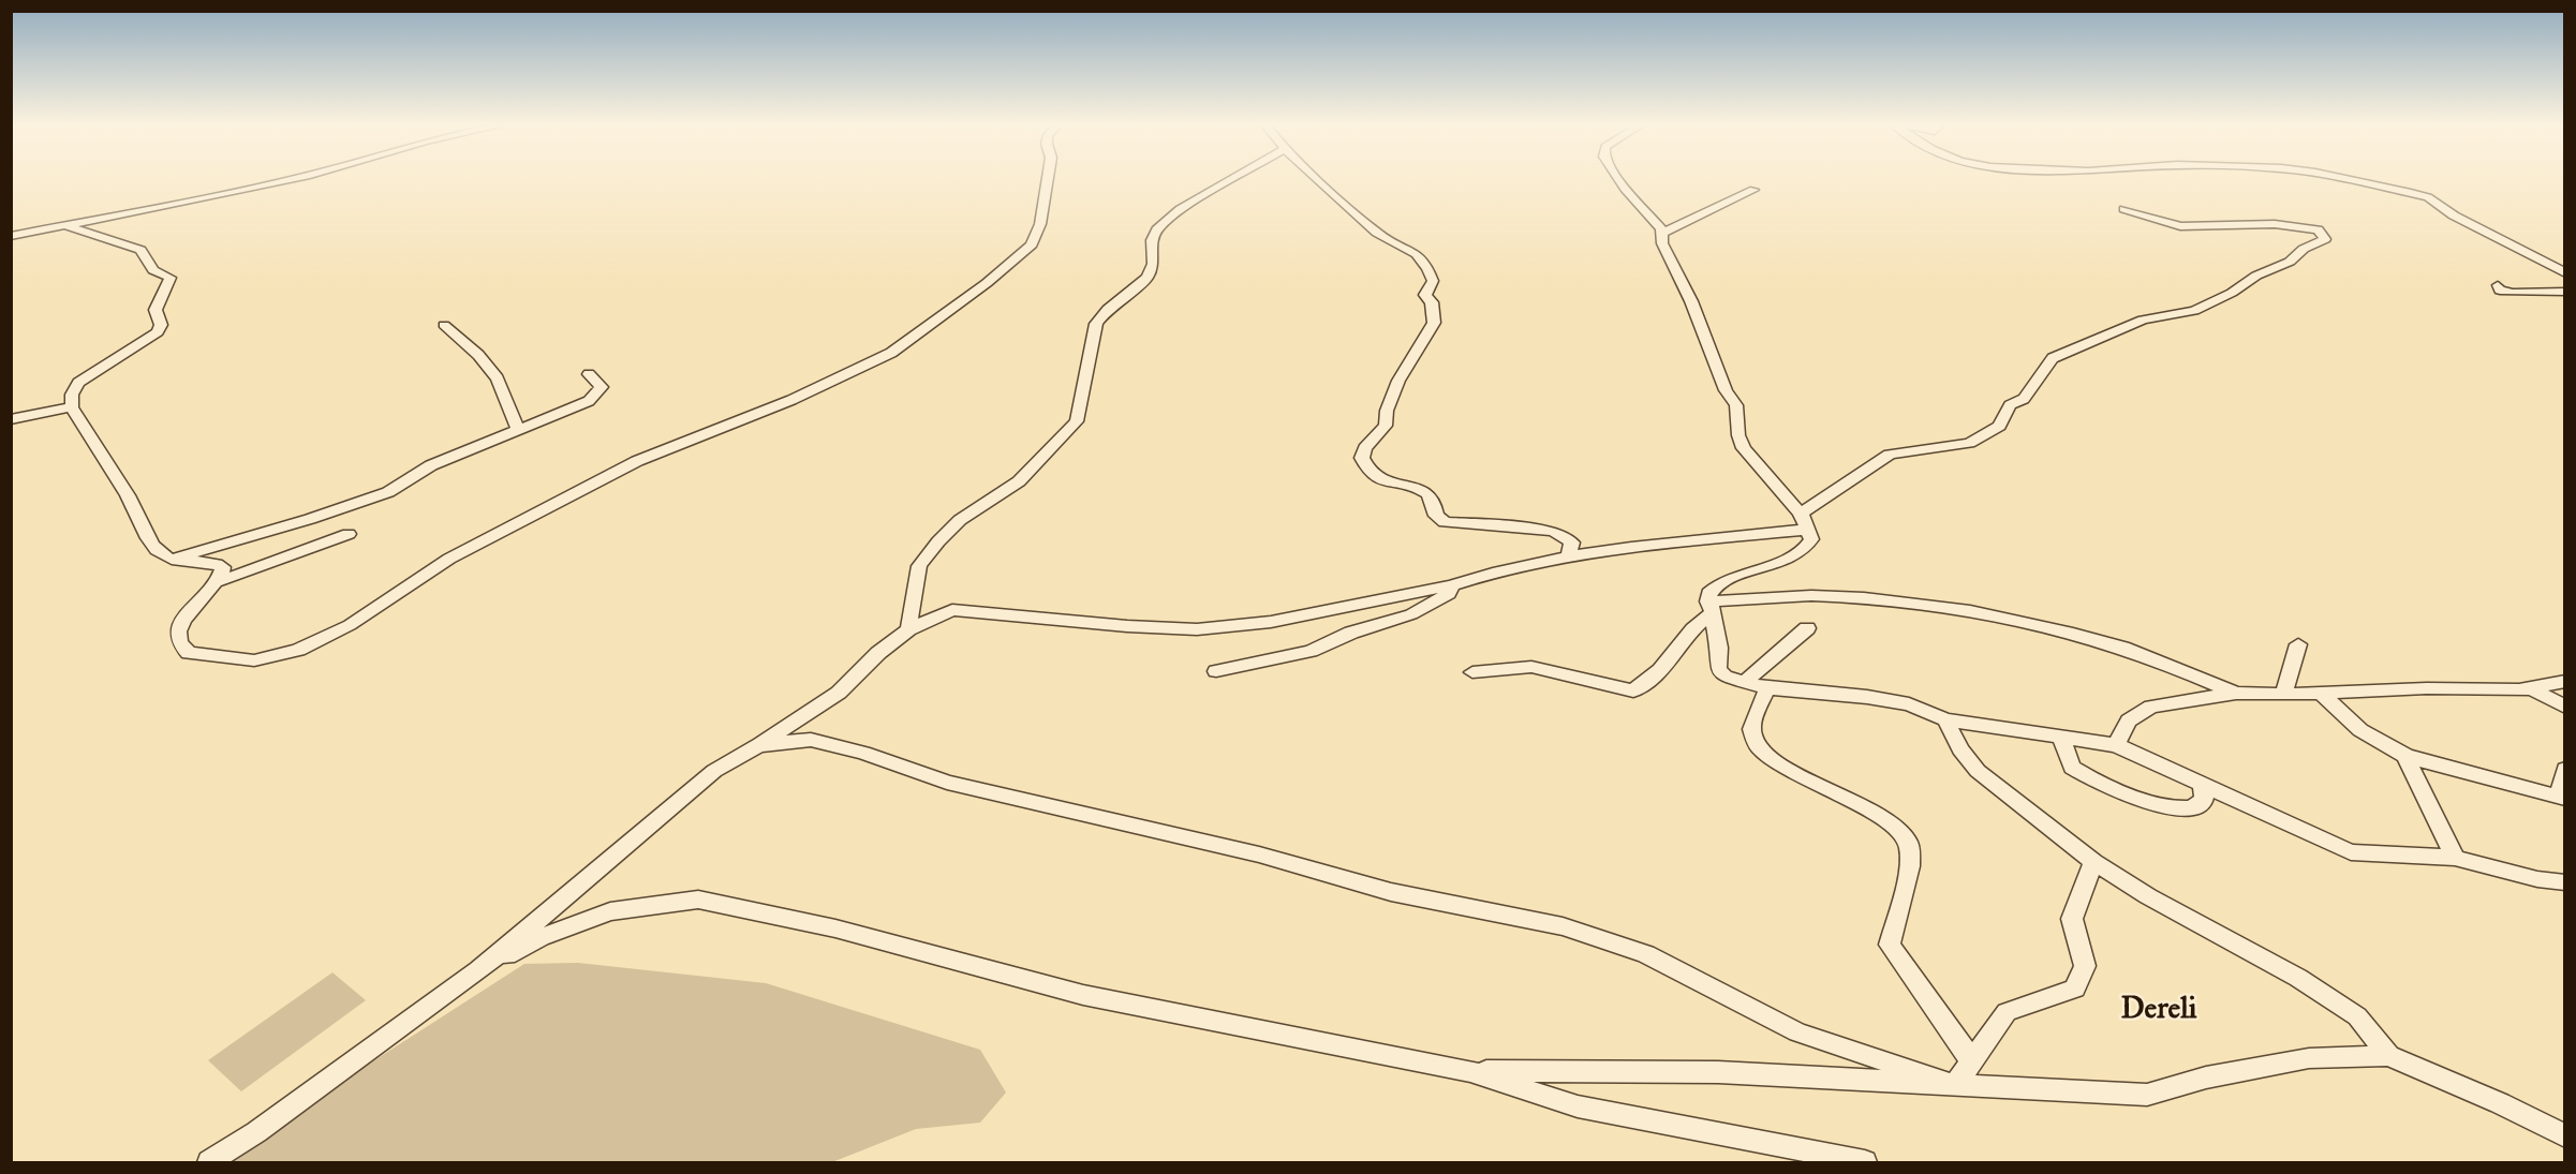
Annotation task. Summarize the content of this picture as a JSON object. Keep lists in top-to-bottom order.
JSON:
{
  "districts": ["Dereli"]
}
